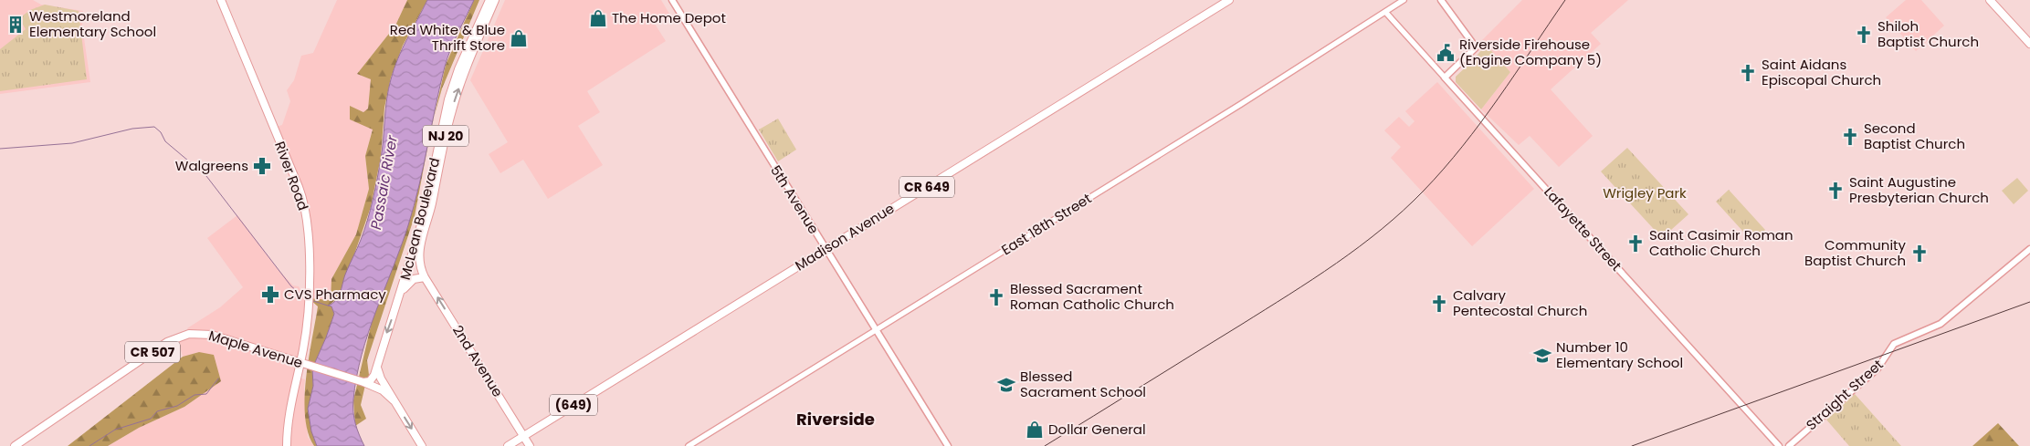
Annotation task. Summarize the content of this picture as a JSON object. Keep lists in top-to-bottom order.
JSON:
{
  "streets": {
    "main road": [
      "NJ 20",
      "River Road",
      "CR 649",
      "5th Avenue",
      "McLean Boulevard",
      "Lafayette Street",
      "Madison Avenue",
      "Maple Avenue",
      "CR 507",
      "2nd Avenue",
      "Straight Street",
      "(649)"
    ],
    "street": ["East 18th Street"]
  },
  "crossings": [
    ["River Road", "Maple Avenue"],
    ["5th Avenue", "East 18th Street"],
    ["5th Avenue", "Madison Avenue"],
    ["McLean Boulevard", "2nd Avenue"],
    ["East 18th Street", "Lafayette Street"],
    ["Madison Avenue", "2nd Avenue"]
  ],
  "one_way": ["2nd Avenue"],
  "districts": ["Riverside"],
  "water": ["Passaic River"],
  "parks": ["Wrigley Park"],
  "places": {
    "shop": ["The Home Depot", "Red White & Blue Thrift Store", "Dollar General"],
    "building": ["Westmoreland Elementary School"],
    "church": [
      "Shiloh Baptist Church",
      "Saint Aidans Episcopal Church",
      "Second Baptist Church",
      "Saint Augustine Presbyterian Church",
      "Saint Casimir Roman Catholic Church",
      "Community Baptist Church",
      "Blessed Sacrament Roman Catholic Church",
      "Calvary Pentecostal Church"
    ],
    "public building": ["Riverside Firehouse (Engine Company 5)"],
    "pharmacy": ["Walgreens", "CVS Pharmacy"],
    "school or university": ["Number 10 Elementary School", "Blessed Sacrament School"]
  }
}
